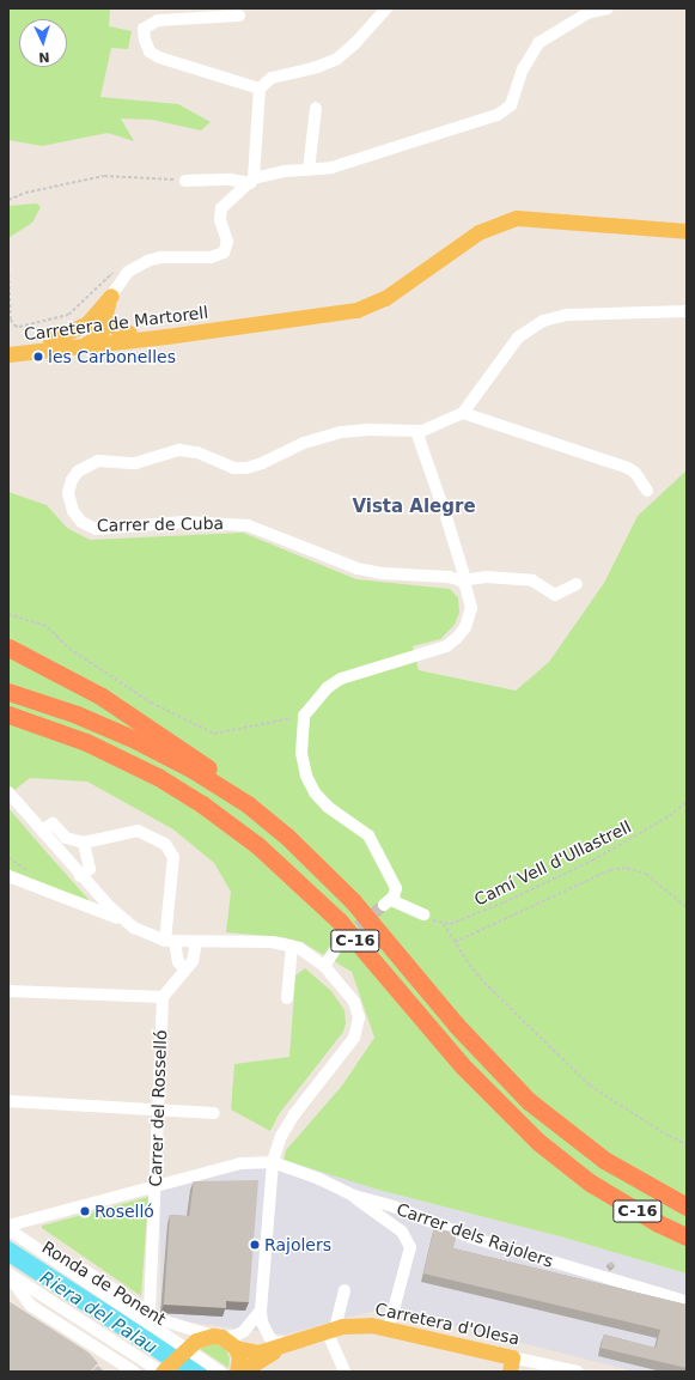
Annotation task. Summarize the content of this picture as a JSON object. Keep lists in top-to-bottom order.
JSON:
{
  "streets": {
    "highway": ["C-16"],
    "main road": ["Carretera de Martorell", "Carretera d'Olesa"],
    "street": [
      "Carrer de Cuba",
      "Carrer del Rosselló",
      "Carrer dels Rajolers",
      "Ronda de Ponent"
    ],
    "path": ["Camí Vell d'Ullastrell"]
  },
  "crossings": [
    ["Carrer del Rosselló", "Ronda de Ponent"]
  ],
  "districts": ["Vista Alegre"],
  "water": ["Riera del Palau"],
  "places": ["les Carbonelles", "Roselló", "Rajolers"],
  "north": "bottom"
}
